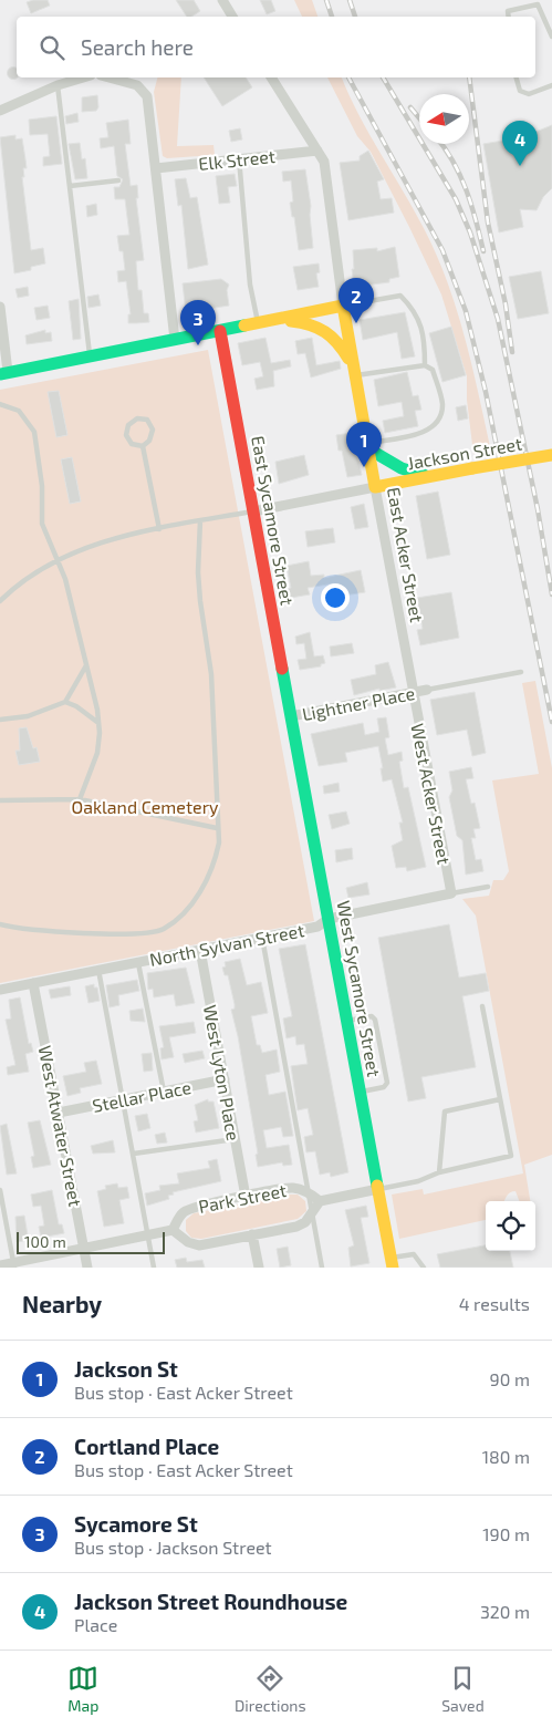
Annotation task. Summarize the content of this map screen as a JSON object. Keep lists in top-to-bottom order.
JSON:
{
  "streets": {
    "street": [
      "Elk Street",
      "Jackson Street",
      "East Sycamore Street",
      "East Acker Street",
      "Lightner Place",
      "West Acker Street",
      "North Sylvan Street",
      "West Sycamore Street",
      "West Lyton Place",
      "Stellar Place",
      "West Atwater Street",
      "Park Street"
    ]
  },
  "crossings": [
    ["Elk Street", "East Acker Street"],
    ["Jackson Street", "East Sycamore Street"],
    ["Jackson Street", "East Acker Street"],
    ["East Sycamore Street", "Lightner Place"],
    ["East Sycamore Street", "West Sycamore Street"],
    ["East Acker Street", "Lightner Place"],
    ["East Acker Street", "West Acker Street"],
    ["Lightner Place", "West Acker Street"],
    ["Lightner Place", "West Sycamore Street"],
    ["West Acker Street", "North Sylvan Street"],
    ["North Sylvan Street", "West Sycamore Street"],
    ["North Sylvan Street", "West Lyton Place"],
    ["North Sylvan Street", "West Atwater Street"],
    ["West Lyton Place", "Stellar Place"],
    ["West Lyton Place", "Park Street"],
    ["Stellar Place", "West Atwater Street"]
  ],
  "parks": ["Oakland Cemetery"],
  "scale_bar": "100 m",
  "north": "left",
  "page": {
    "search": "Search here",
    "pins": [
      "4",
      "2",
      "3",
      "1"
    ],
    "scale": "100 m",
    "heading": ["Nearby", "4 results"],
    "list": [
      {
        "mark": "1",
        "name": "Jackson St",
        "note": "Bus stop · East Acker Street",
        "value": "90 m"
      },
      {
        "mark": "2",
        "name": "Cortland Place",
        "note": "Bus stop · East Acker Street",
        "value": "180 m"
      },
      {
        "mark": "3",
        "name": "Sycamore St",
        "note": "Bus stop · Jackson Street",
        "value": "190 m"
      },
      {
        "mark": "4",
        "name": "Jackson Street Roundhouse",
        "note": "Place",
        "value": "320 m"
      }
    ],
    "nav": ["Map", "Directions", "Saved"]
  }
}
